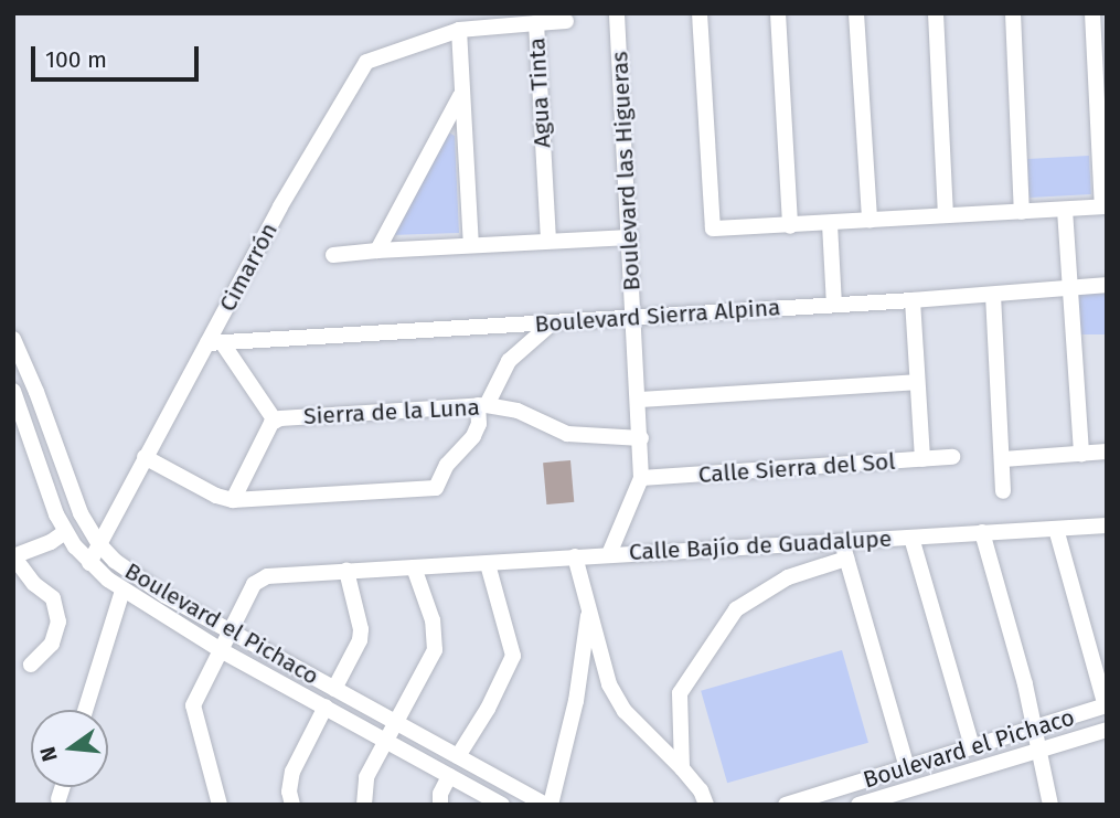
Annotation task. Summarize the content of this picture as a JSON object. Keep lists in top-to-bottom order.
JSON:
{
  "streets": {
    "street": [
      "Agua Tinta",
      "Boulevard las Higueras",
      "Cimarrón",
      "Boulevard Sierra Alpina",
      "Sierra de la Luna",
      "Calle Sierra del Sol",
      "Calle Bajío de Guadalupe",
      "Boulevard el Pichaco"
    ]
  },
  "crossings": [
    ["Agua Tinta", "Cimarrón"],
    ["Boulevard las Higueras", "Boulevard Sierra Alpina"],
    ["Boulevard las Higueras", "Sierra de la Luna"],
    ["Boulevard las Higueras", "Calle Sierra del Sol"],
    ["Boulevard las Higueras", "Calle Bajío de Guadalupe"],
    ["Cimarrón", "Boulevard Sierra Alpina"],
    ["Cimarrón", "Boulevard el Pichaco"],
    ["Calle Bajío de Guadalupe", "Boulevard el Pichaco"]
  ],
  "scale_bar": "100 m",
  "north": "left"
}
